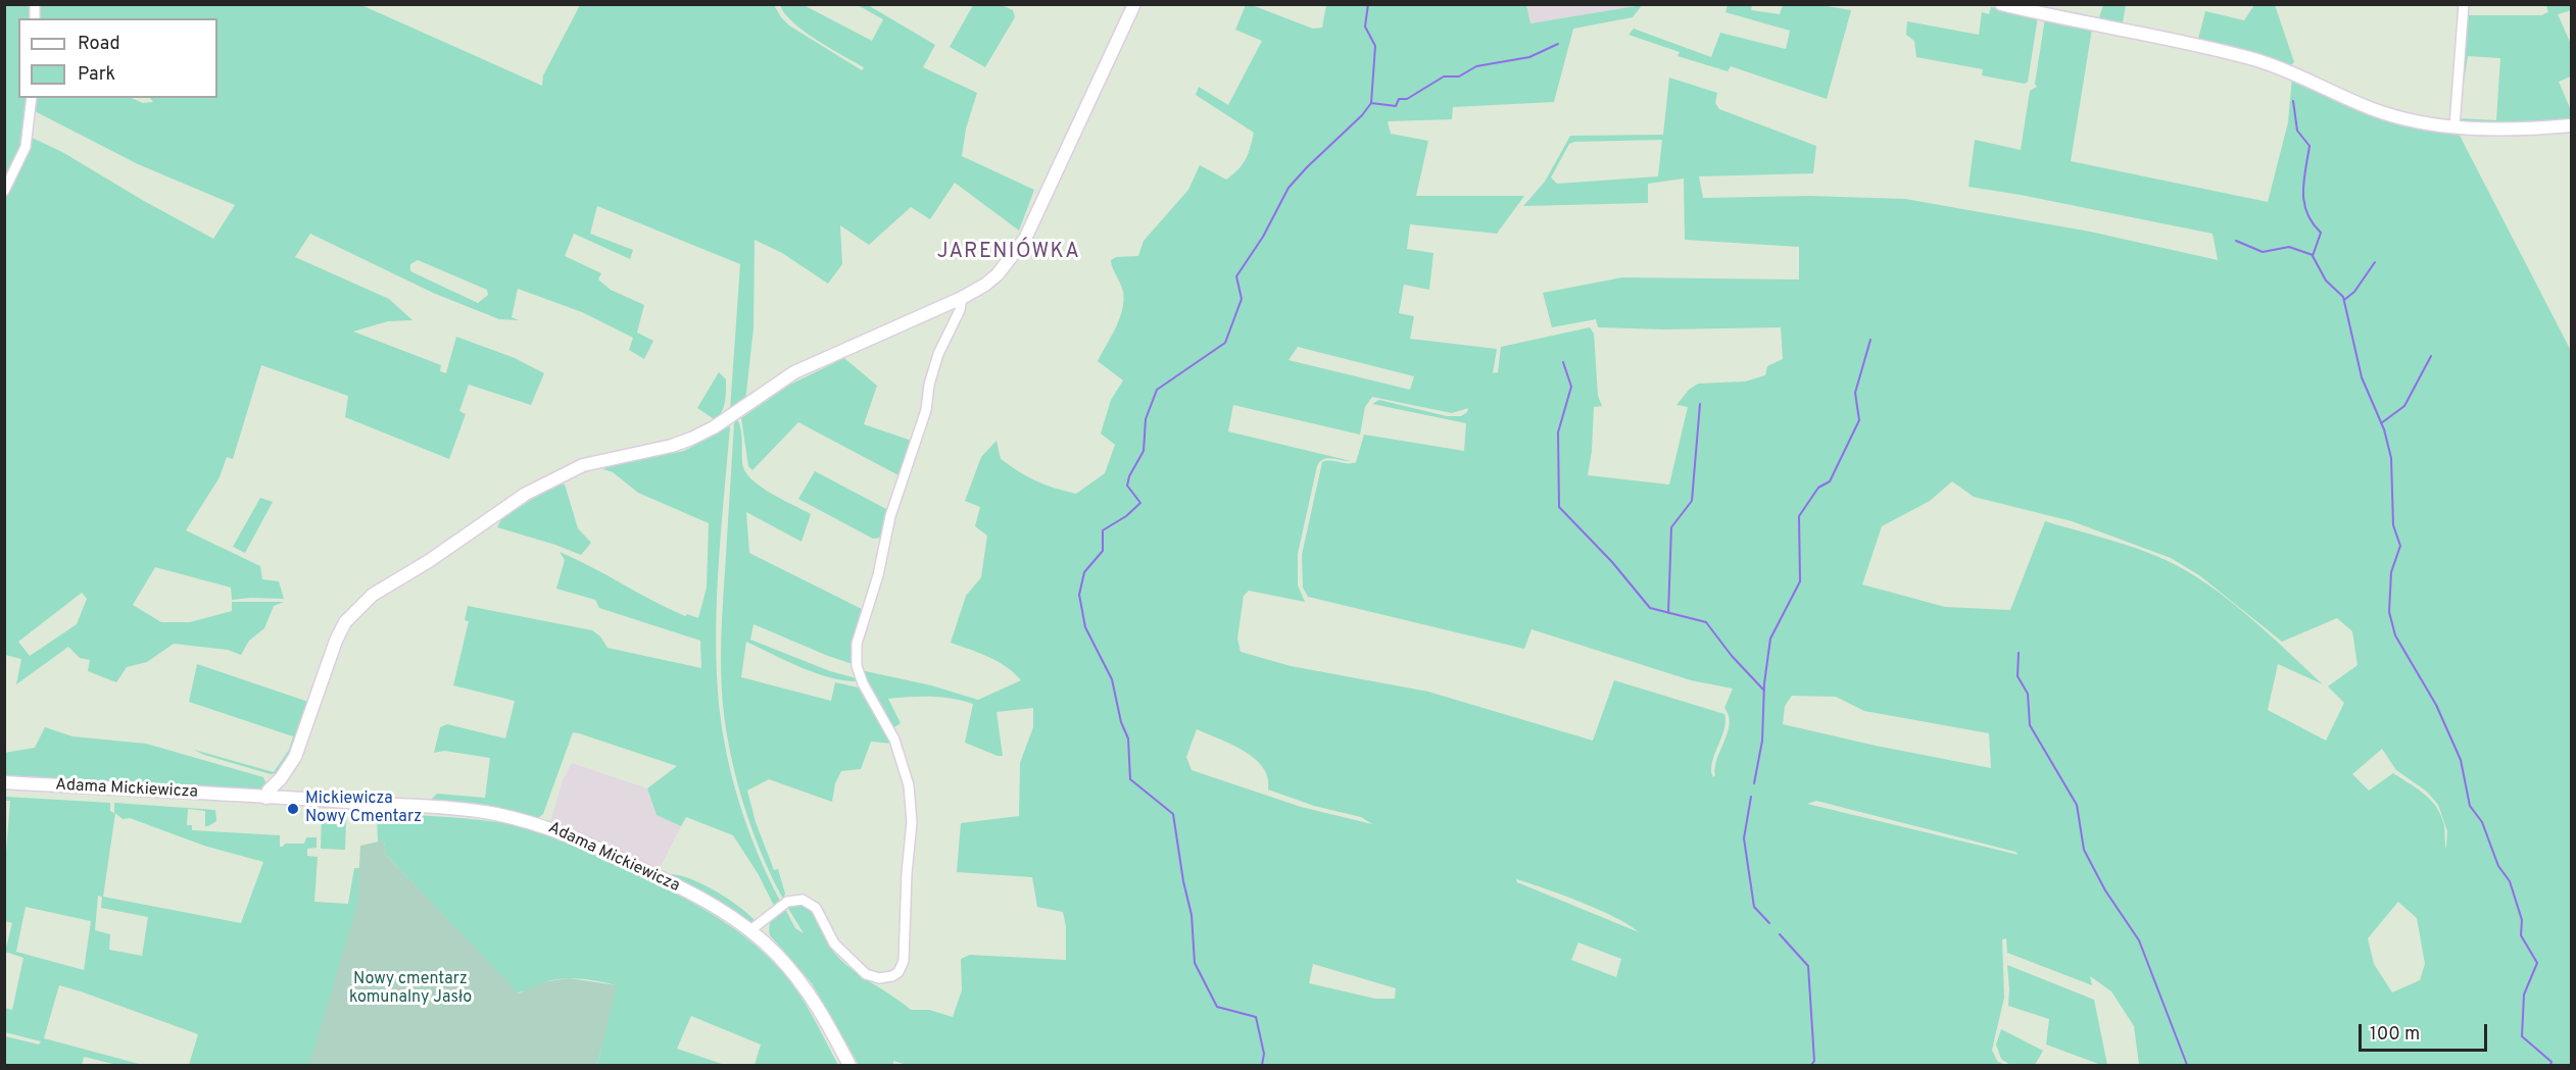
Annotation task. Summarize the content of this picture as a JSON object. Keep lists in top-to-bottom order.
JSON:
{
  "streets": {
    "street": ["Adama Mickiewicza"]
  },
  "districts": ["JARENIÓWKA"],
  "parks": ["Nowy cmentarz komunalny Jasło"],
  "places": ["Mickiewicza Nowy Cmentarz"],
  "legend": ["Road", "Park"],
  "scale_bar": "100 m"
}
